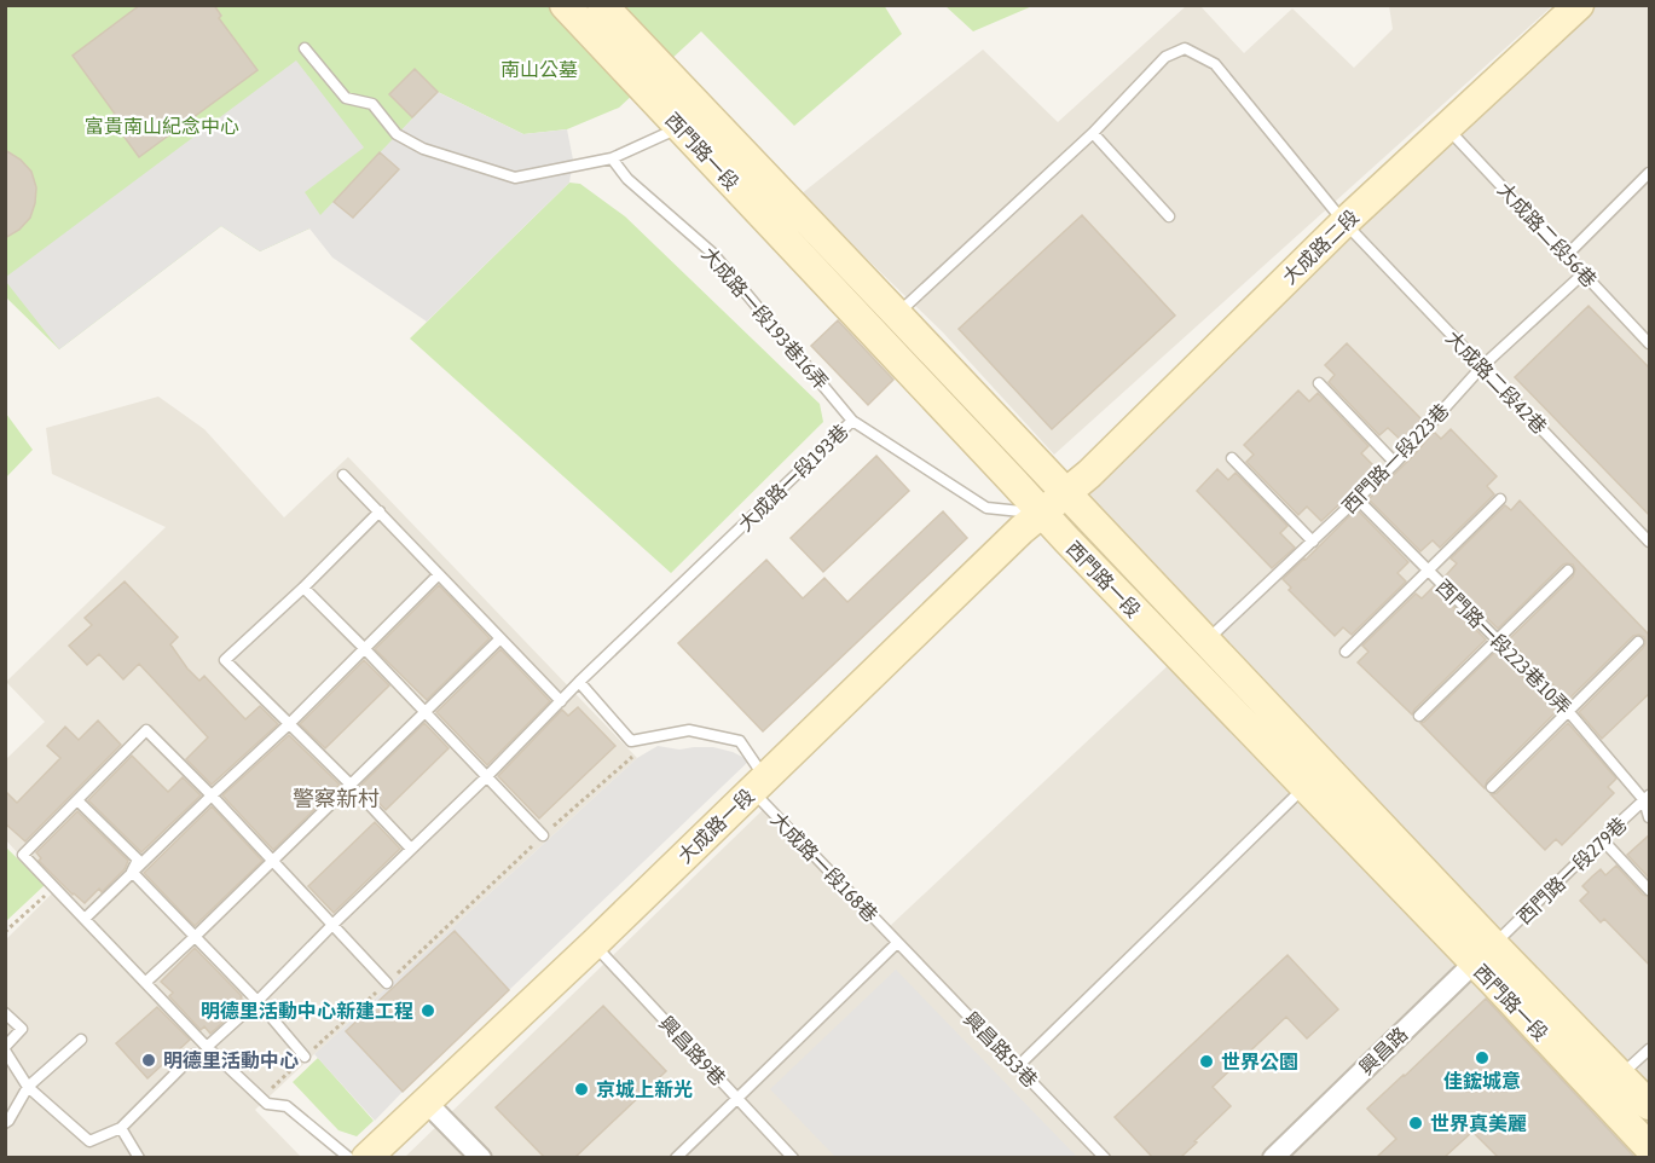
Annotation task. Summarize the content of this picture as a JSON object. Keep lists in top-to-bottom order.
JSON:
{
  "streets": {
    "street": [
      "西門路一段",
      "大成路二段",
      "大成路一段",
      "興昌路"
    ],
    "lane": [
      "大成路二段56巷",
      "大成路一段193巷16弄",
      "大成路二段42巷",
      "西門路一段223巷",
      "大成路一段193巷",
      "西門路一段223巷10弄",
      "大成路一段168巷",
      "西門路一段279巷",
      "興昌路53巷",
      "興昌路9巷"
    ]
  },
  "crossings": [
    ["西門路一段", "大成路二段"],
    ["西門路一段", "西門路一段223巷"],
    ["西門路一段", "大成路一段193巷"],
    ["西門路一段", "大成路一段"],
    ["西門路一段", "西門路一段279巷"],
    ["西門路一段", "興昌路"],
    ["大成路二段56巷", "大成路二段"],
    ["大成路二段56巷", "西門路一段223巷"],
    ["大成路二段", "大成路二段42巷"],
    ["大成路二段", "大成路一段"],
    ["大成路一段193巷16弄", "大成路一段193巷"],
    ["大成路二段42巷", "西門路一段223巷"],
    ["西門路一段223巷", "西門路一段223巷10弄"],
    ["大成路一段193巷", "大成路一段"],
    ["西門路一段223巷10弄", "西門路一段279巷"],
    ["大成路一段", "大成路一段168巷"],
    ["大成路一段", "興昌路9巷"],
    ["大成路一段168巷", "興昌路53巷"],
    ["西門路一段279巷", "興昌路"]
  ],
  "districts": ["警察新村"],
  "parks": ["南山公墓", "富貴南山紀念中心"],
  "places": [
    "明德里活動中心新建工程",
    "佳鋐城意",
    "明德里活動中心",
    "世界公園",
    "京城上新光",
    "世界真美麗"
  ]
}
